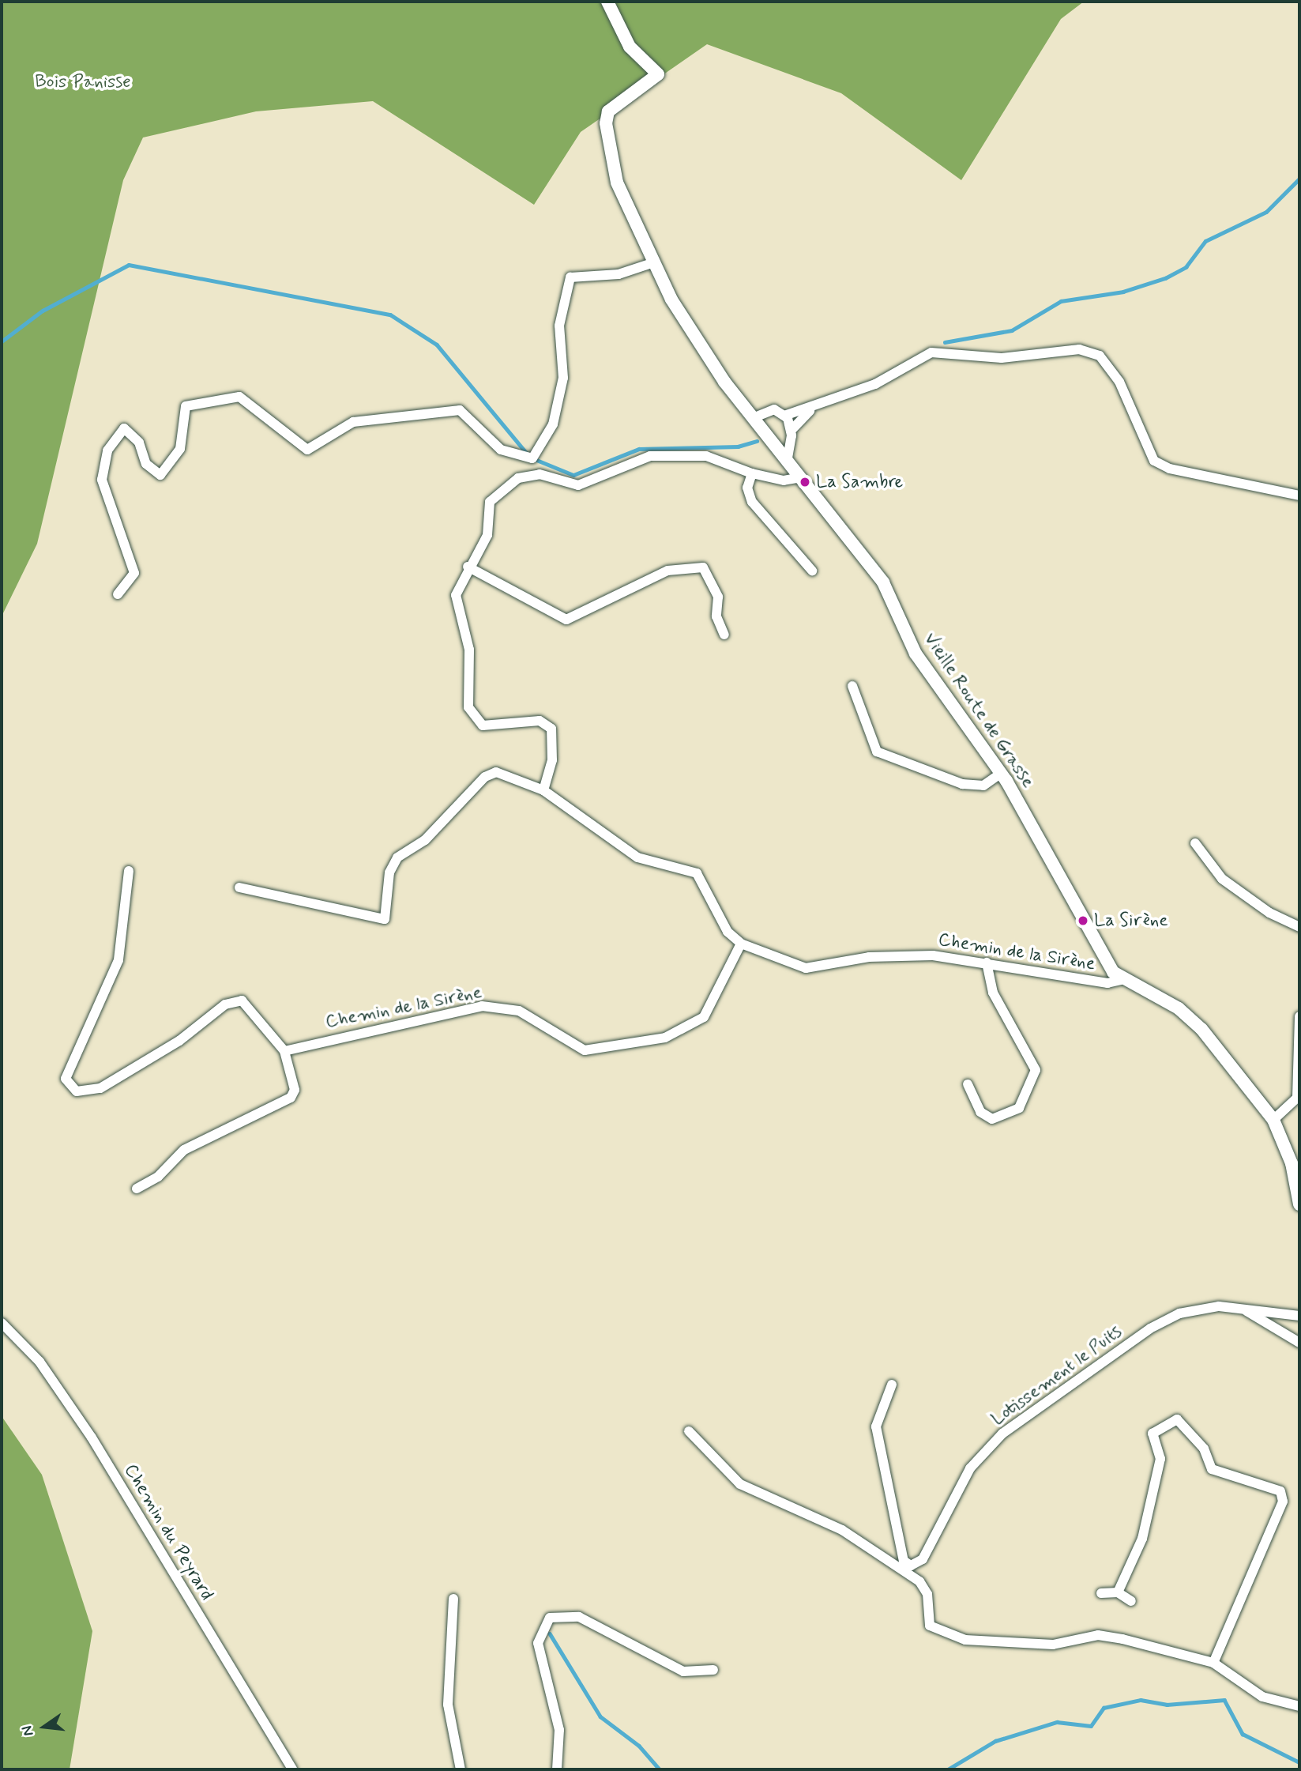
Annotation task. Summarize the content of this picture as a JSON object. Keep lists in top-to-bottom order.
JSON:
{
  "streets": {
    "street": [
      "Vieille Route de Grasse",
      "Chemin de la Sirène",
      "Lotissement le Puits",
      "Chemin du Peyrard"
    ]
  },
  "crossings": [
    ["Vieille Route de Grasse", "Chemin de la Sirène"]
  ],
  "parks": ["Bois Panisse"],
  "places": ["La Sambre", "La Sirène"],
  "north": "left"
}
